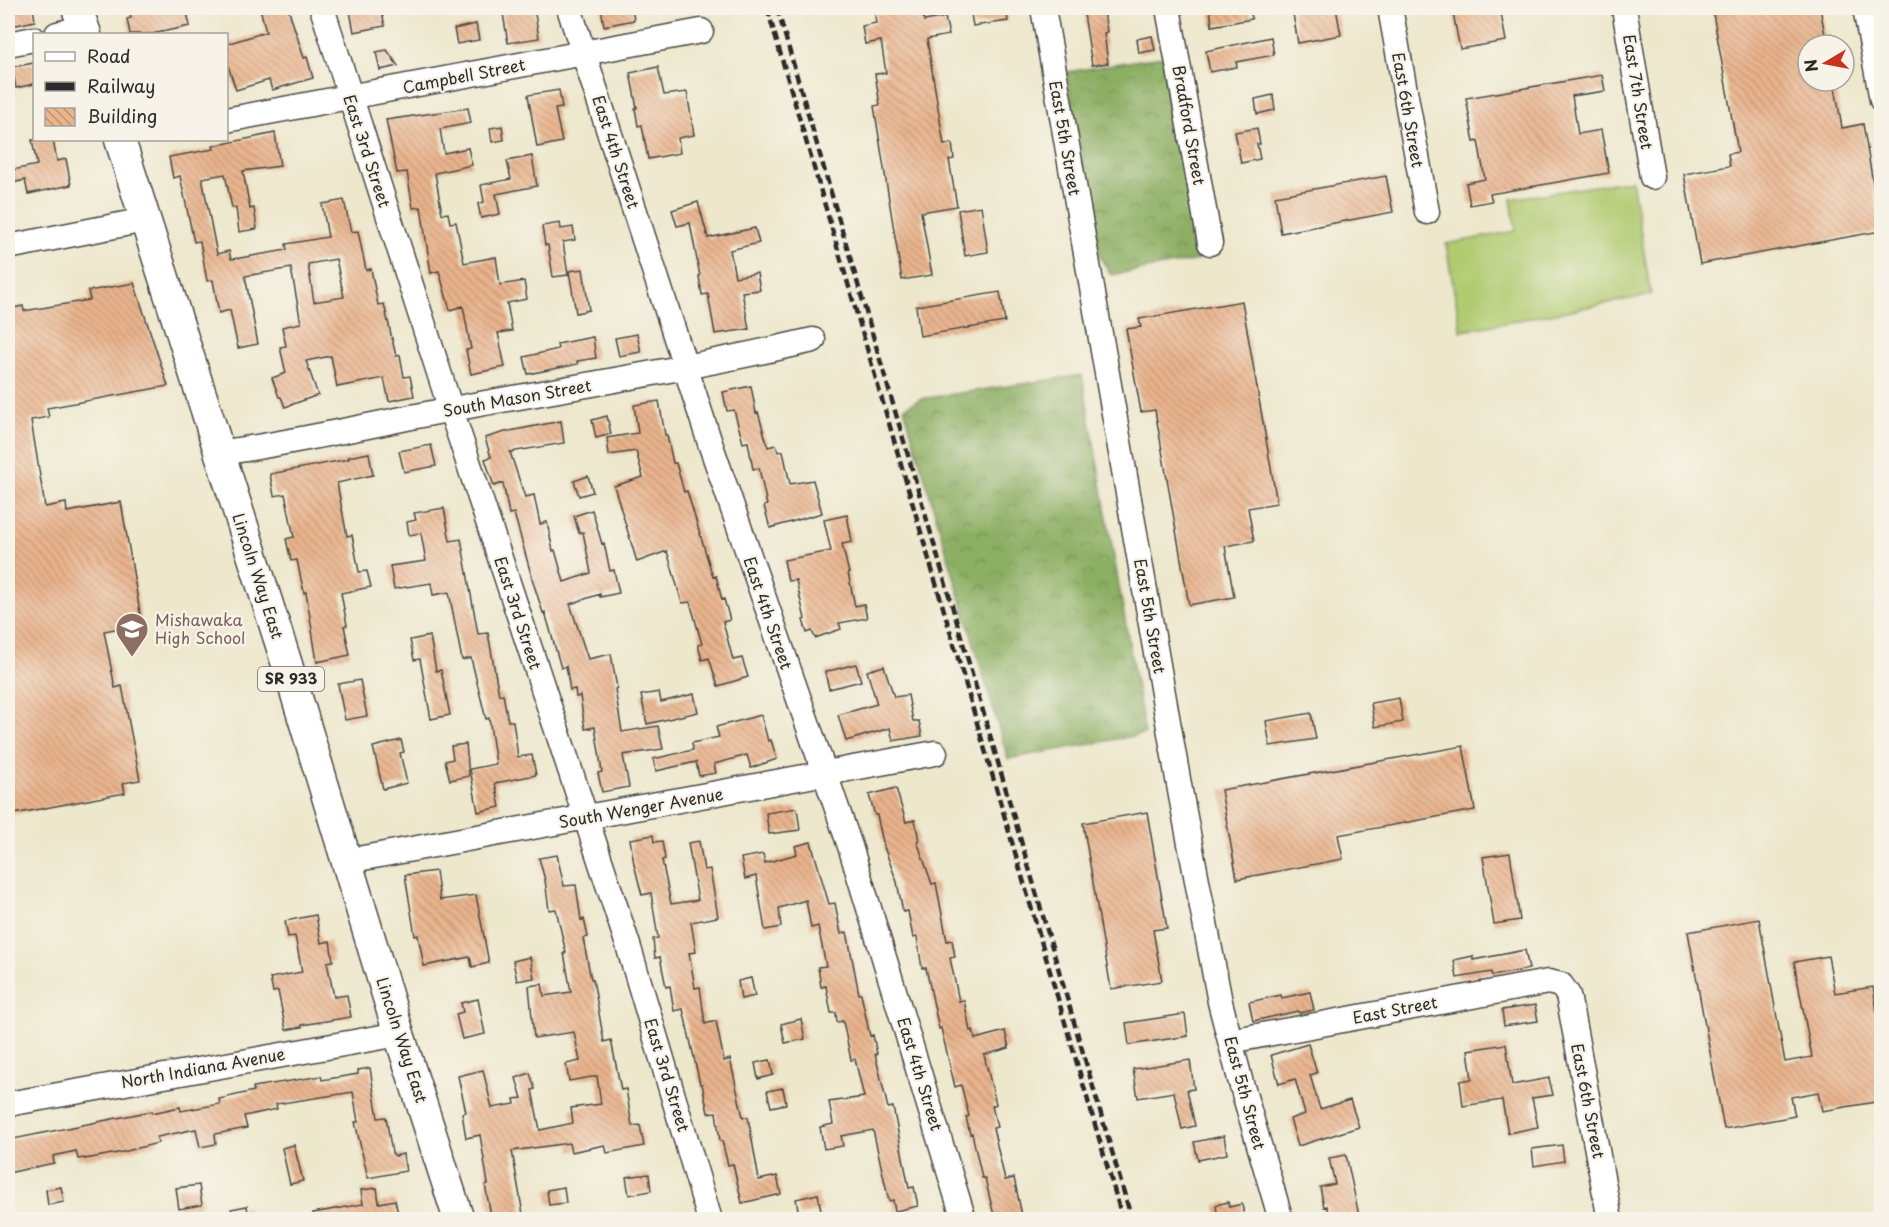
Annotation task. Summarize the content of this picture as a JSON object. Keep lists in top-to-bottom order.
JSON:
{
  "streets": {
    "main road": ["Lincoln Way East", "SR 933"],
    "street": [
      "Campbell Street",
      "East 7th Street",
      "East 6th Street",
      "Bradford Street",
      "East 5th Street",
      "East 3rd Street",
      "East 4th Street",
      "South Mason Street",
      "South Wenger Avenue",
      "East Street",
      "North Indiana Avenue"
    ]
  },
  "crossings": [
    ["Campbell Street", "East 3rd Street"],
    ["Campbell Street", "East 4th Street"],
    ["East 6th Street", "East Street"],
    ["East 5th Street", "East Street"],
    ["East 3rd Street", "South Mason Street"],
    ["East 3rd Street", "South Wenger Avenue"],
    ["East 4th Street", "South Mason Street"],
    ["East 4th Street", "South Wenger Avenue"],
    ["South Mason Street", "Lincoln Way East"],
    ["Lincoln Way East", "South Wenger Avenue"],
    ["Lincoln Way East", "North Indiana Avenue"]
  ],
  "places": {
    "school or university": ["Mishawaka High School"]
  },
  "legend": ["Road", "Railway", "Building"],
  "north": "left"
}
